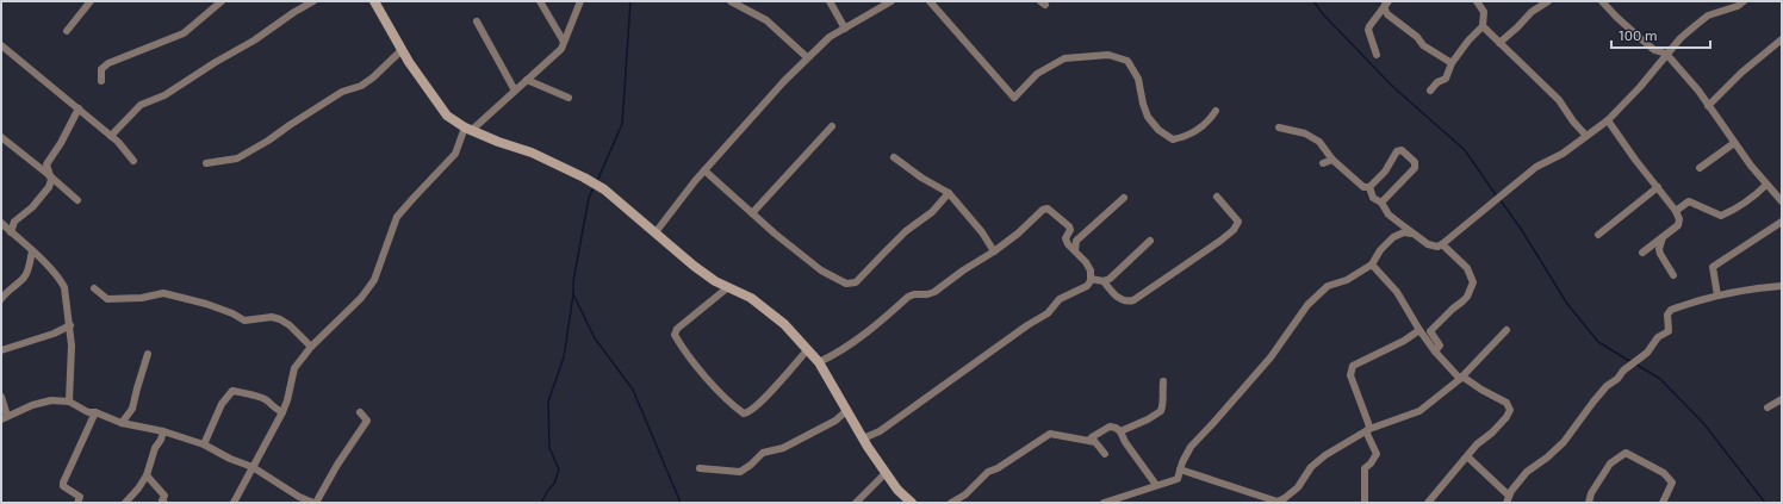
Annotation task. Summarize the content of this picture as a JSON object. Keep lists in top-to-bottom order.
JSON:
{
  "scale_bar": "100 m"
}
